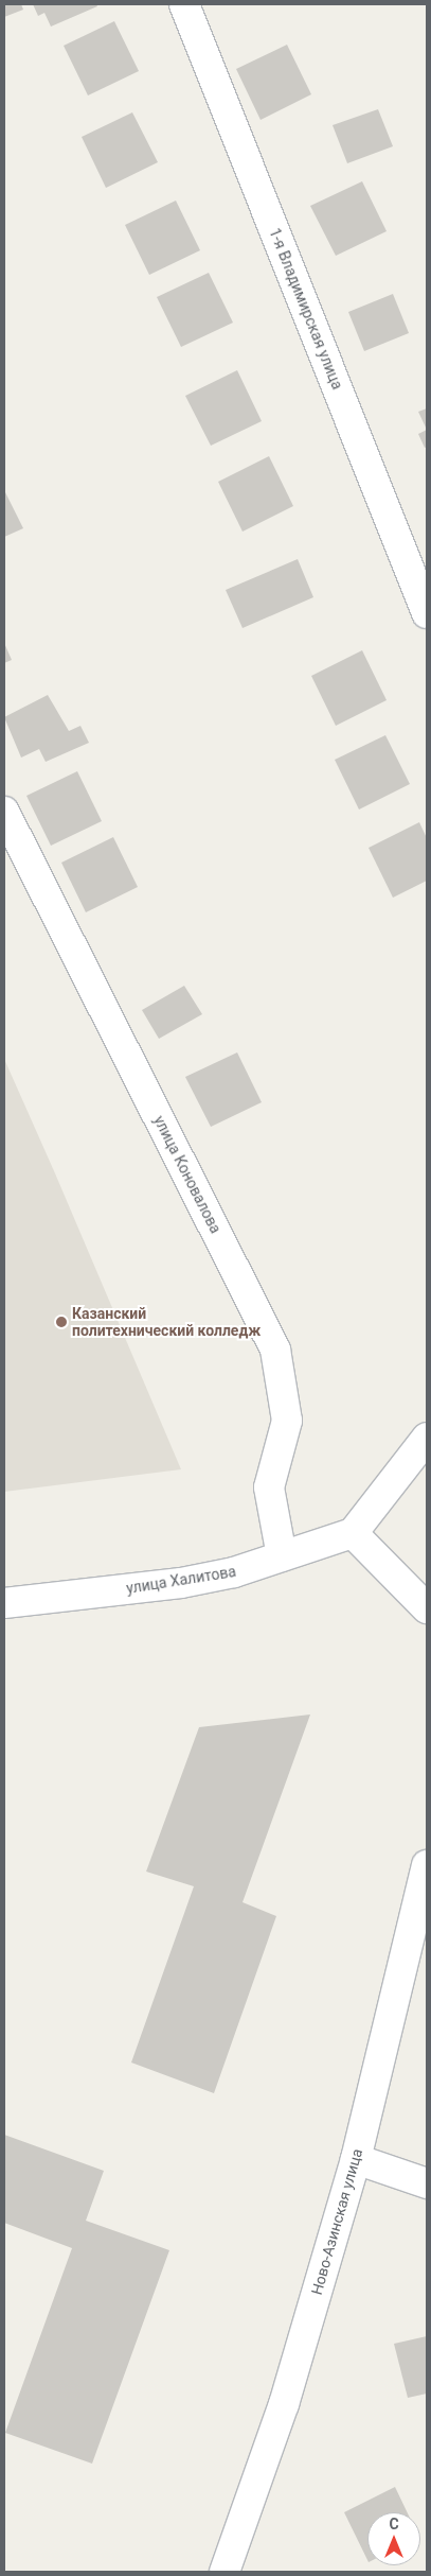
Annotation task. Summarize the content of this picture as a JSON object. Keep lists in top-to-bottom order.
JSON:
{
  "streets": {
    "street": [
      "1-я Владимирская улица",
      "улица Коновалова",
      "улица Халитова",
      "Ново-Азинская улица"
    ]
  },
  "crossings": [
    ["улица Коновалова", "улица Халитова"]
  ],
  "places": ["Казанский политехнический колледж"],
  "north": "top"
}
